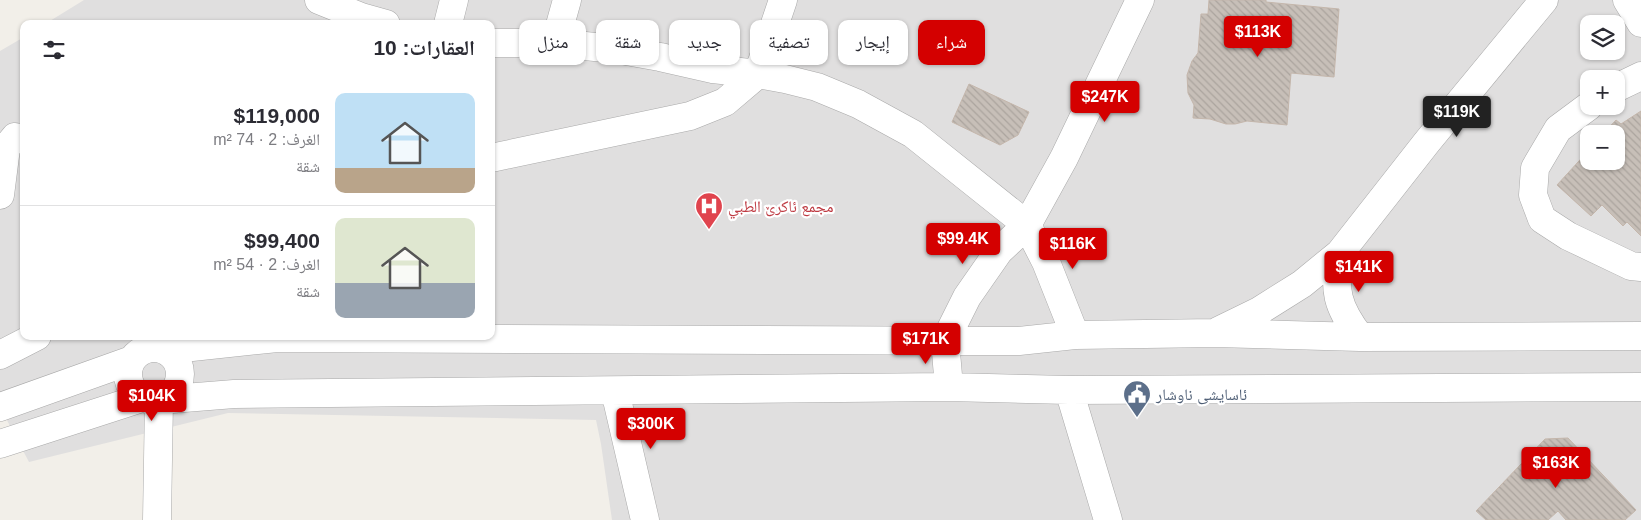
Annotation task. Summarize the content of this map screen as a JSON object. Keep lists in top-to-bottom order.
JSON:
{
  "places": {
    "hospital": ["مجمع ئاکرێ الطبي"],
    "public building": ["ئاسايشى ناوشار"]
  },
  "page": {
    "map_buttons": ["+", "−"],
    "price": [
      "$113K",
      "$247K",
      "$119K",
      "$99.4K",
      "$116K",
      "$141K",
      "$171K",
      "$104K",
      "$300K",
      "$163K"
    ],
    "chip": [
      "شراء",
      "إيجار",
      "تصفية",
      "جديد",
      "شقة",
      "منزل"
    ],
    "heading": "العقارات: 10",
    "list": [
      {
        "name": "$119,000",
        "note": "الغرف: 2 · 74 m² · شقة"
      },
      {
        "name": "$99,400",
        "note": "الغرف: 2 · 54 m² · شقة"
      }
    ]
  }
}
